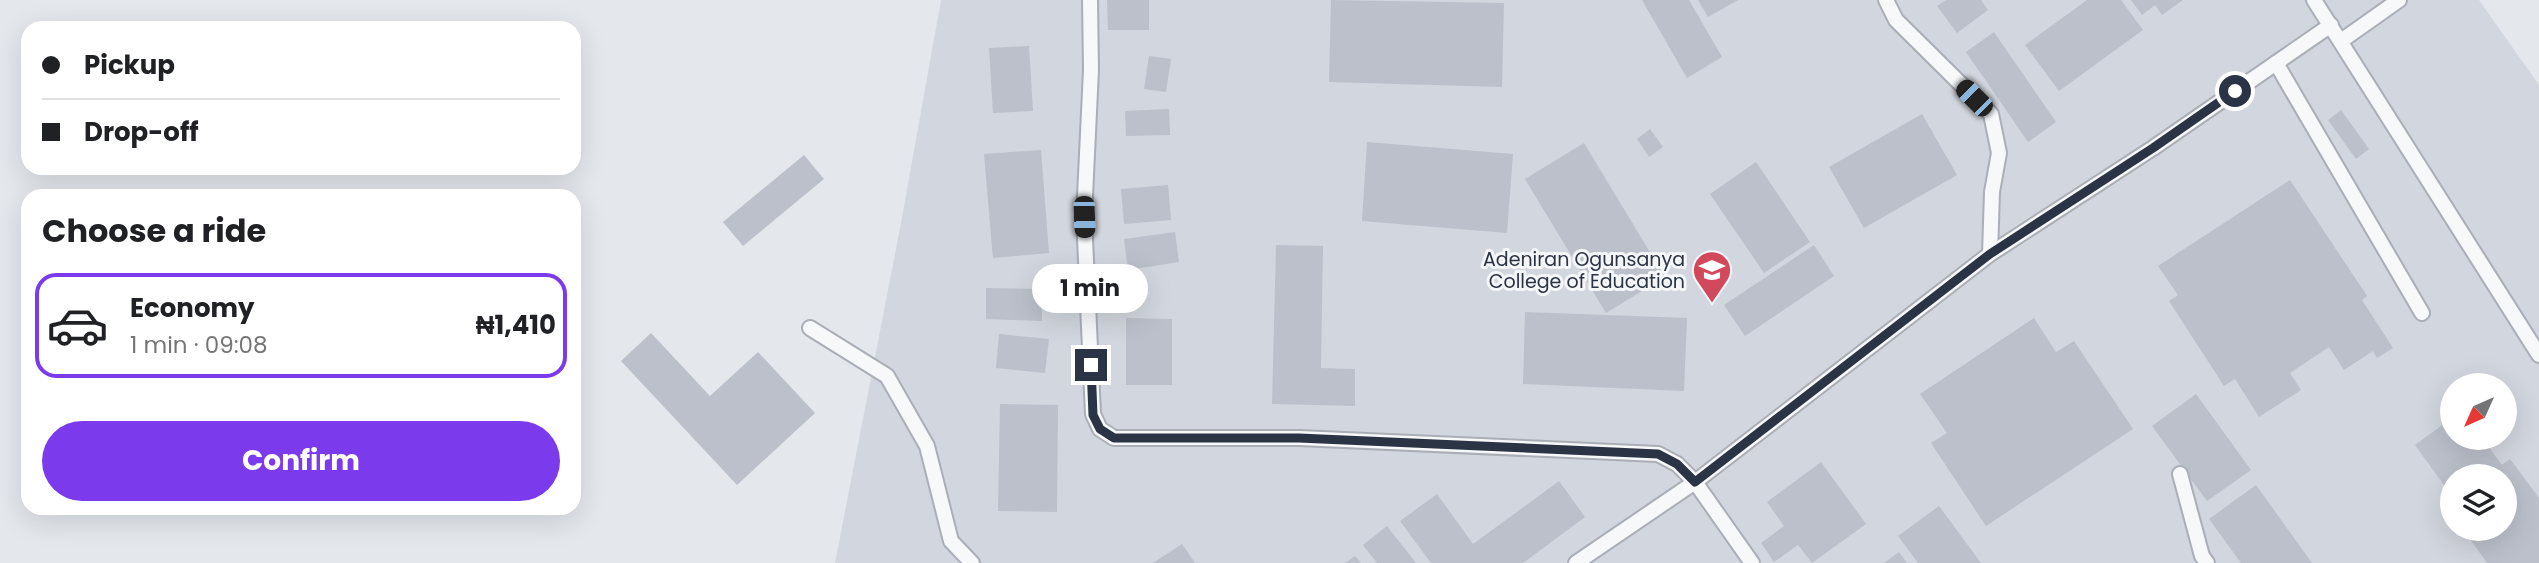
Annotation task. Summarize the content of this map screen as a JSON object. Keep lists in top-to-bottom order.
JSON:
{
  "places": {
    "school or university": ["Adeniran Ogunsanya College of Education"]
  },
  "north": "bottom left",
  "page": {
    "banner": ["Pickup", "Drop-off"],
    "heading": "Choose a ride",
    "bubble": "1 min",
    "list": [
      {
        "name": "Economy",
        "note": "1 min · 09:08",
        "value": "₦1,410"
      }
    ],
    "buttons": "Confirm"
  }
}
